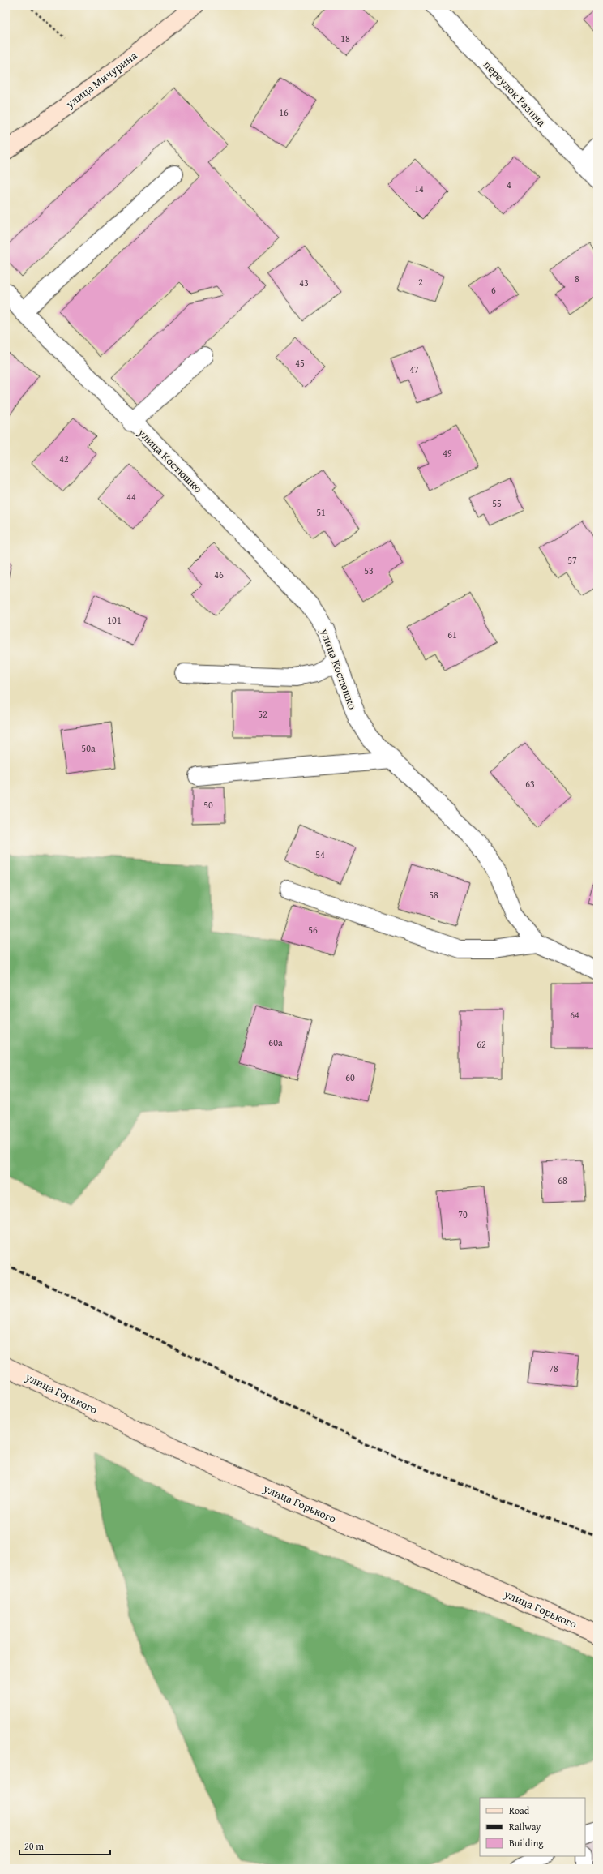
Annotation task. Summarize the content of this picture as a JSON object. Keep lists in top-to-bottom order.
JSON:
{
  "streets": {
    "main road": ["улица Мичурина", "улица Горького"],
    "street": ["переулок Разина", "улица Костюшко"]
  },
  "house_numbers": [
    "18",
    "16",
    "4",
    "14",
    "8",
    "2",
    "43",
    "6",
    "45",
    "47",
    "49",
    "42",
    "44",
    "55",
    "51",
    "57",
    "53",
    "46",
    "101",
    "61",
    "52",
    "50а",
    "63",
    "50",
    "54",
    "58",
    "56",
    "64",
    "60а",
    "62",
    "60",
    "68",
    "70",
    "78"
  ],
  "legend": ["Road", "Railway", "Building"],
  "scale_bar": "20 m"
}
